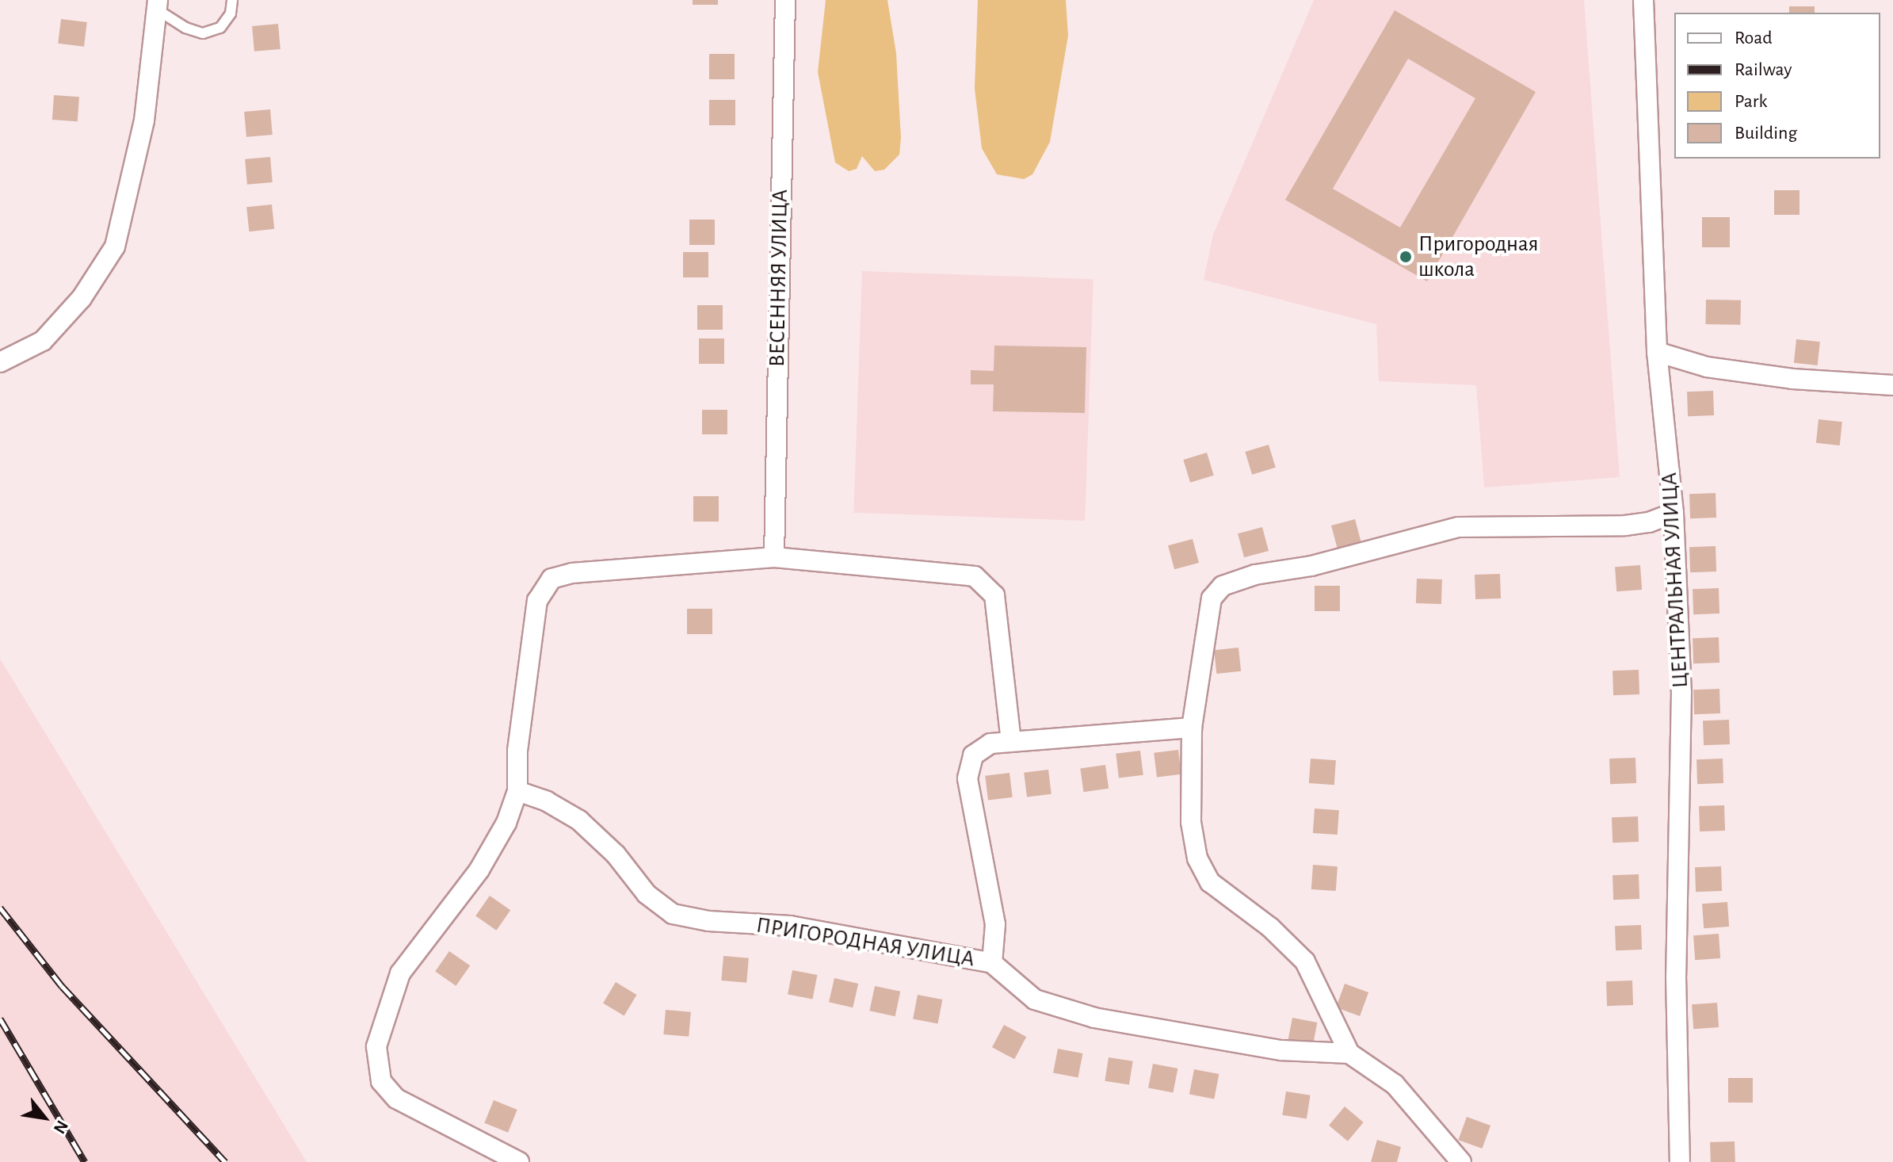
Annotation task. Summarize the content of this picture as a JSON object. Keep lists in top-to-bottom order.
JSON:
{
  "streets": {
    "street": ["ВЕСЕННЯЯ УЛИЦА", "ЦЕНТРАЛЬНАЯ УЛИЦА", "ПРИГОРОДНАЯ УЛИЦА"]
  },
  "places": ["Пригородная школа"],
  "legend": [
    "Road",
    "Railway",
    "Park",
    "Building"
  ],
  "north": "bottom right"
}
